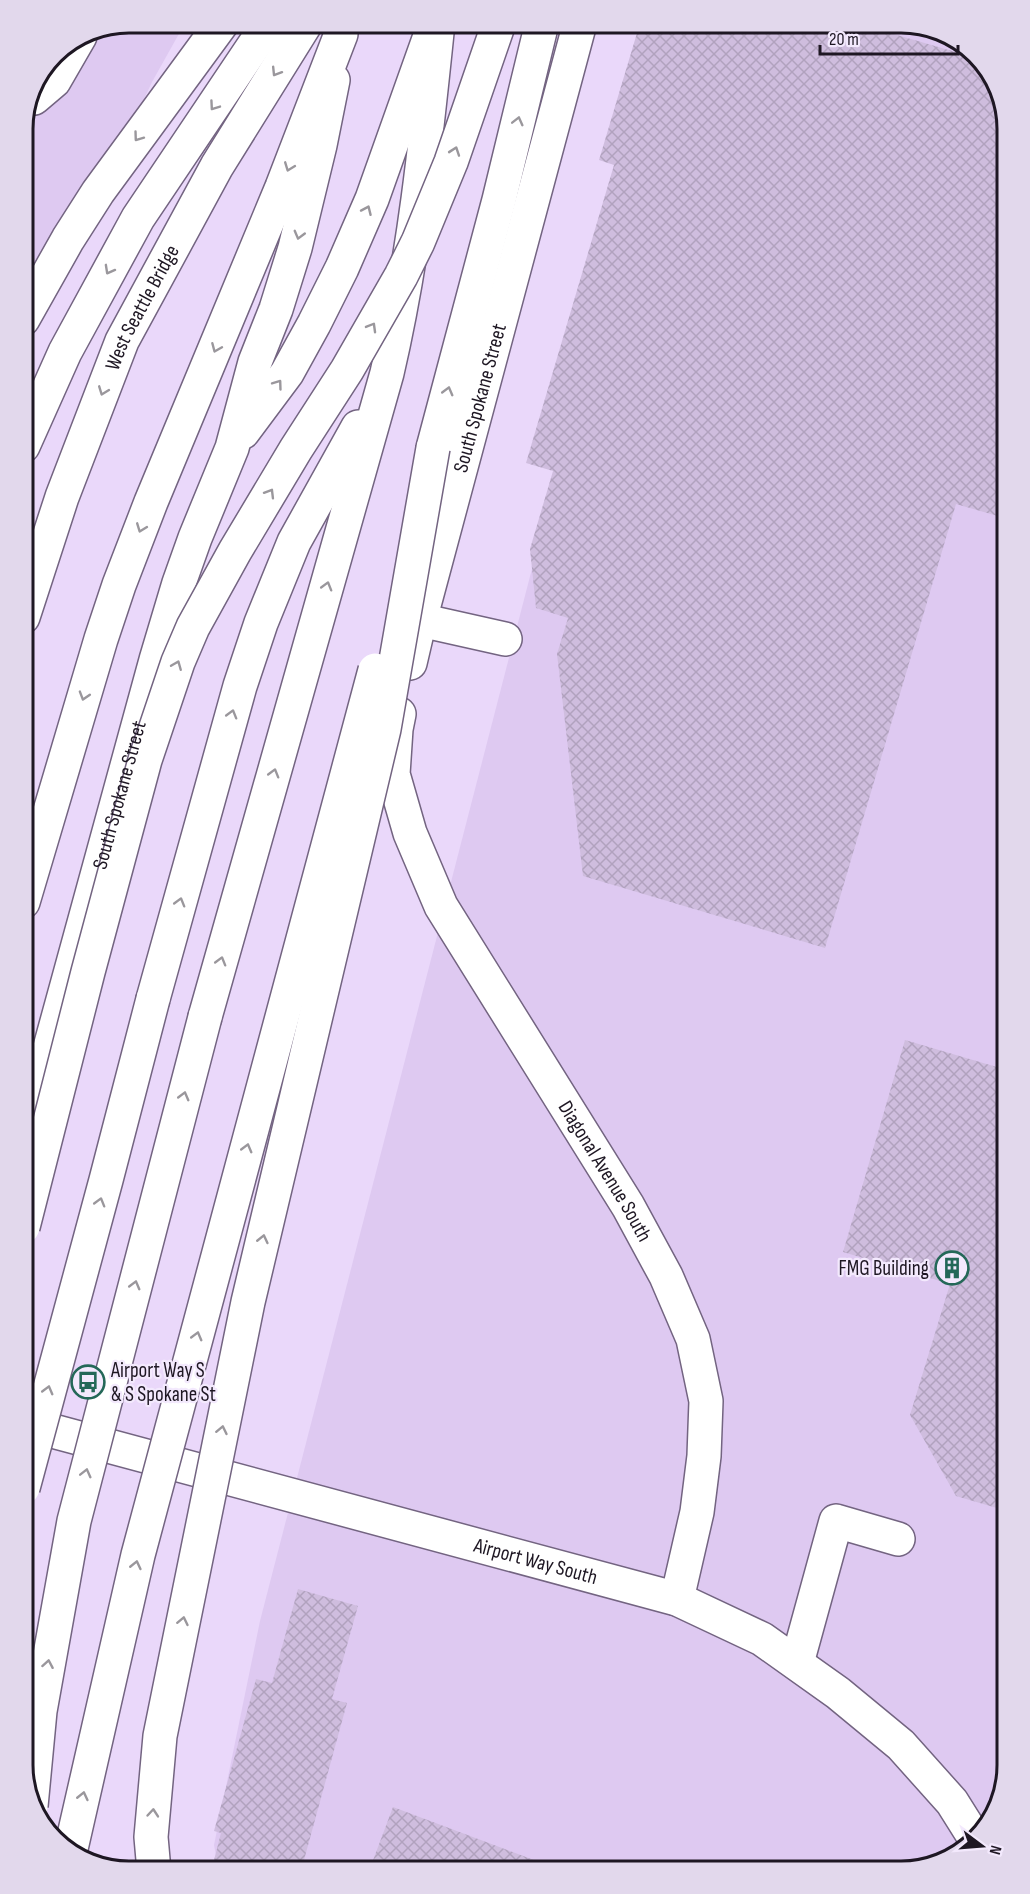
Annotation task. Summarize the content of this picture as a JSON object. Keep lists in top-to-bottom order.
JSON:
{
  "streets": {
    "main road": [
      "West Seattle Bridge",
      "South Spokane Street",
      "Diagonal Avenue South",
      "Airport Way South"
    ]
  },
  "crossings": [
    ["South Spokane Street", "Diagonal Avenue South"],
    ["Diagonal Avenue South", "Airport Way South"]
  ],
  "places": {
    "building": ["FMG Building"],
    "bus stop": ["Airport Way S & S Spokane St"]
  },
  "scale_bar": "20 m",
  "north": "right"
}
